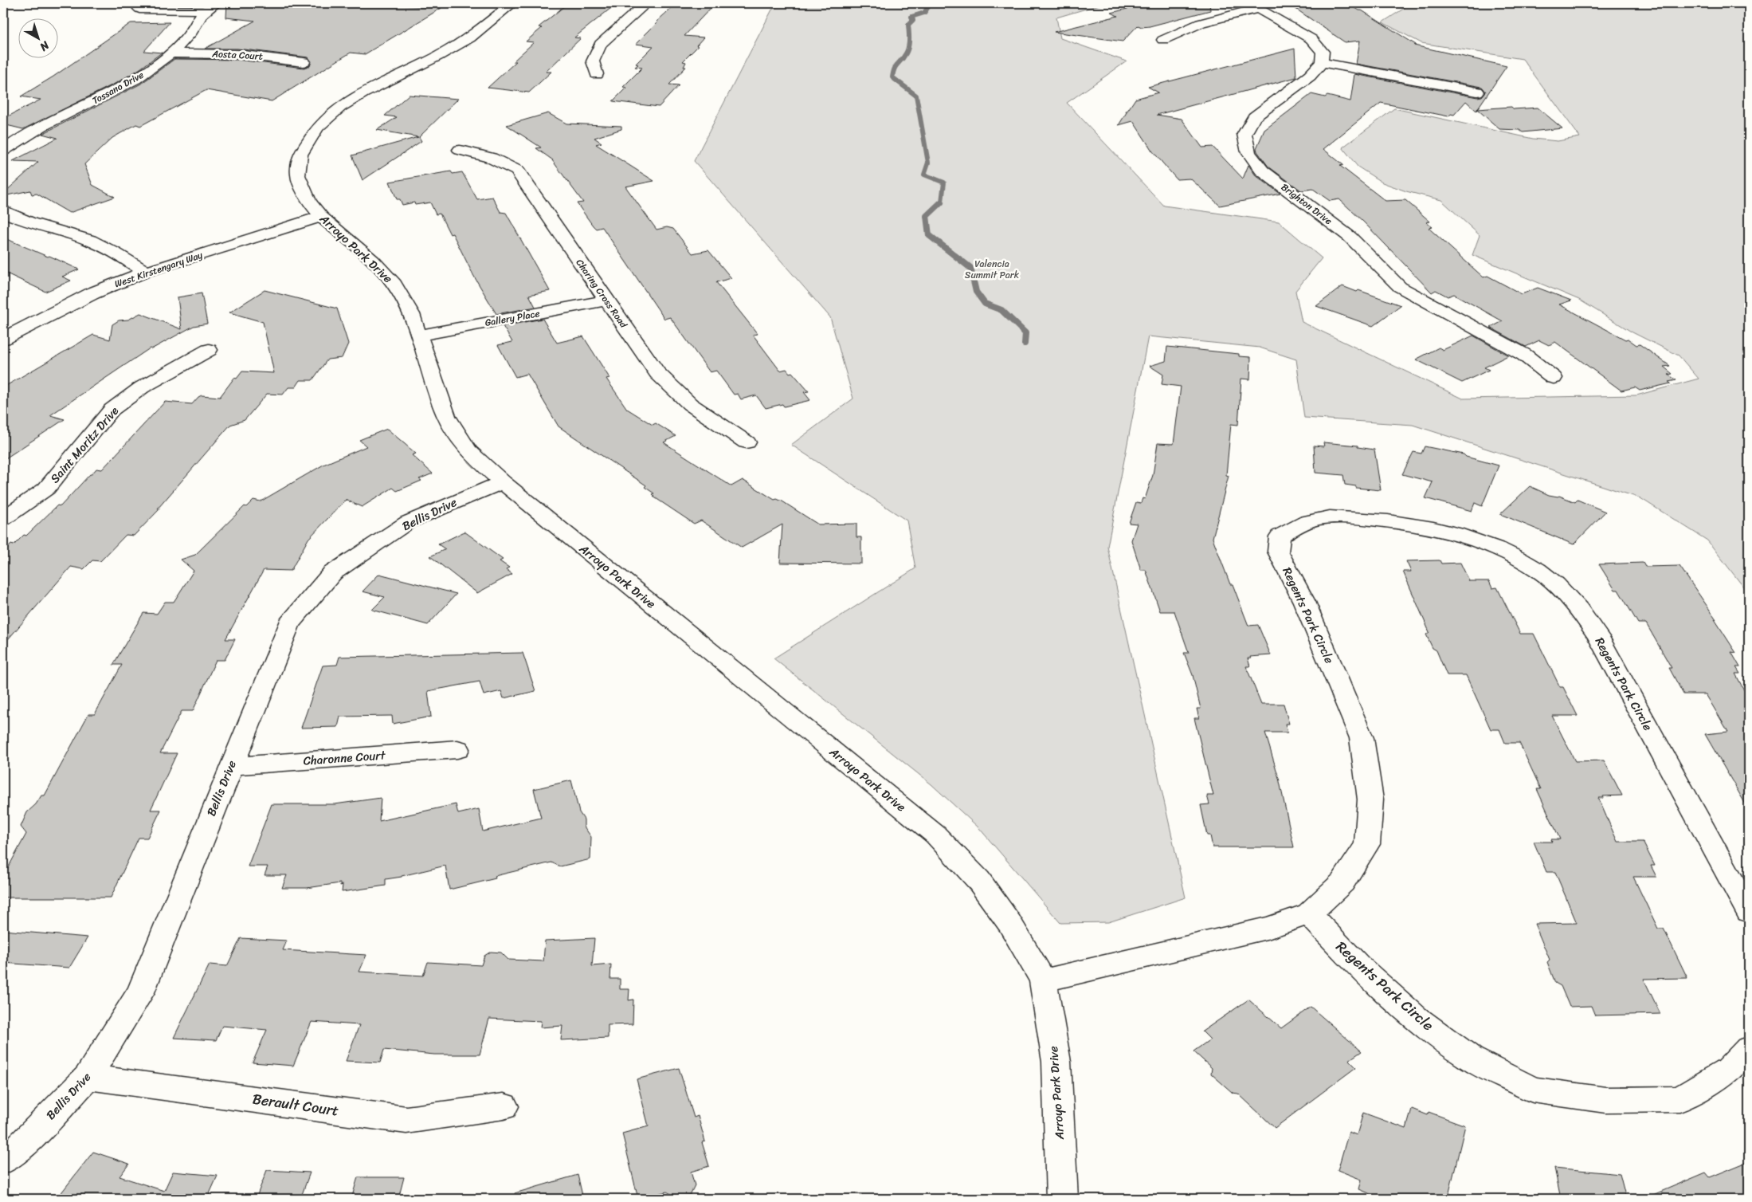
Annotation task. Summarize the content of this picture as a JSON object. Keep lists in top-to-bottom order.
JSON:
{
  "streets": {
    "street": [
      "Aosta Court",
      "Tossano Drive",
      "Brighton Drive",
      "Arroyo Park Drive",
      "West Kirstengary Way",
      "Charing Cross Road",
      "Gallery Place",
      "Saint Moritz Drive",
      "Bellis Drive",
      "Regents Park Circle",
      "Charonne Court",
      "Berault Court"
    ]
  },
  "crossings": [
    ["Aosta Court", "Tossano Drive"],
    ["Arroyo Park Drive", "West Kirstengary Way"],
    ["Arroyo Park Drive", "Gallery Place"],
    ["Arroyo Park Drive", "Bellis Drive"],
    ["Arroyo Park Drive", "Regents Park Circle"],
    ["Charing Cross Road", "Gallery Place"],
    ["Bellis Drive", "Charonne Court"],
    ["Bellis Drive", "Berault Court"]
  ],
  "parks": ["Valencia Summit Park"],
  "north": "bottom right"
}
